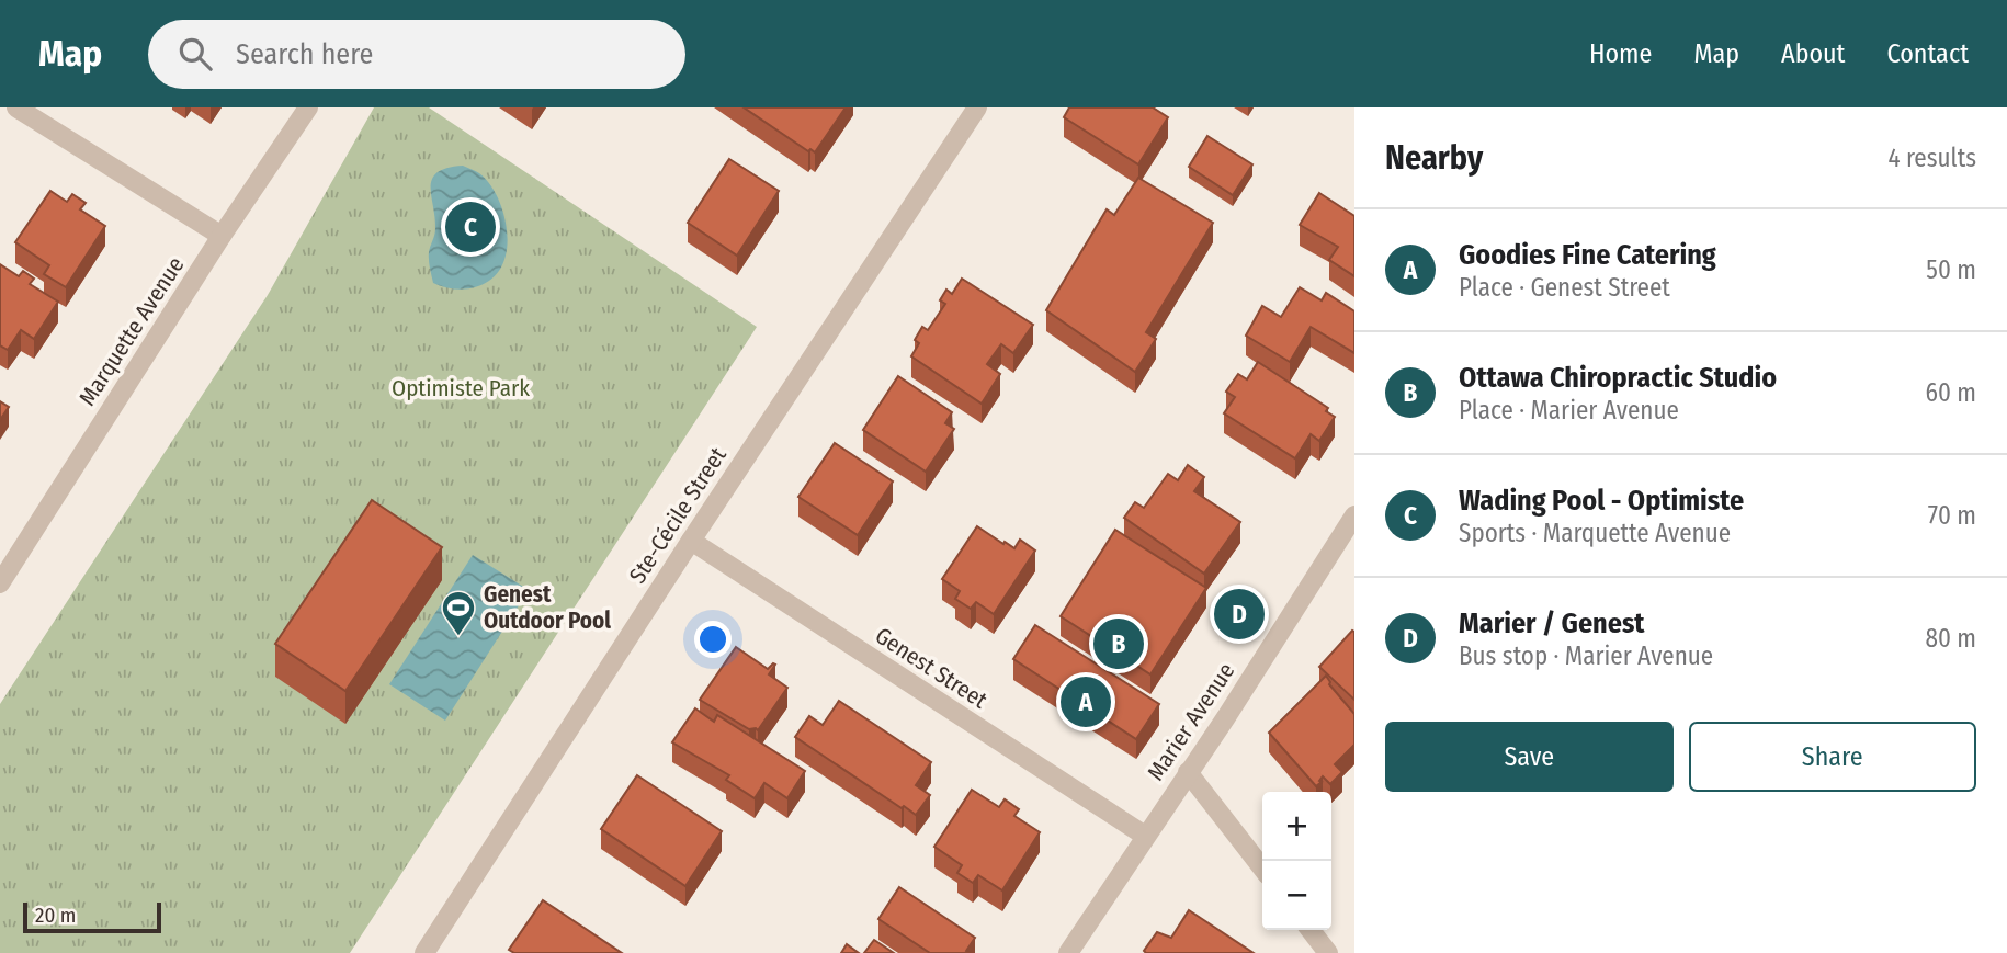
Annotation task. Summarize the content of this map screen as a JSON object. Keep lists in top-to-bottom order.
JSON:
{
  "streets": {
    "street": [
      "Marquette Avenue",
      "Ste-Cécile Street",
      "Genest Street",
      "Marier Avenue"
    ]
  },
  "crossings": [
    ["Ste-Cécile Street", "Genest Street"],
    ["Genest Street", "Marier Avenue"]
  ],
  "parks": ["Optimiste Park"],
  "places": {
    "sports": ["Genest Outdoor Pool"]
  },
  "scale_bar": "20 m",
  "page": {
    "header": "Map",
    "search": "Search here",
    "nav": [
      "Home",
      "Map",
      "About",
      "Contact"
    ],
    "heading": ["Nearby", "4 results"],
    "pins": [
      "C",
      "D",
      "B",
      "A"
    ],
    "list": [
      {
        "mark": "A",
        "name": "Goodies Fine Catering",
        "note": "Place · Genest Street",
        "value": "50 m"
      },
      {
        "mark": "B",
        "name": "Ottawa Chiropractic Studio",
        "note": "Place · Marier Avenue",
        "value": "60 m"
      },
      {
        "mark": "C",
        "name": "Wading Pool - Optimiste",
        "note": "Sports · Marquette Avenue",
        "value": "70 m"
      },
      {
        "mark": "D",
        "name": "Marier / Genest",
        "note": "Bus stop · Marier Avenue",
        "value": "80 m"
      }
    ],
    "buttons": ["Save", "Share"],
    "map_buttons": ["+", "−"],
    "scale": "20 m"
  }
}
